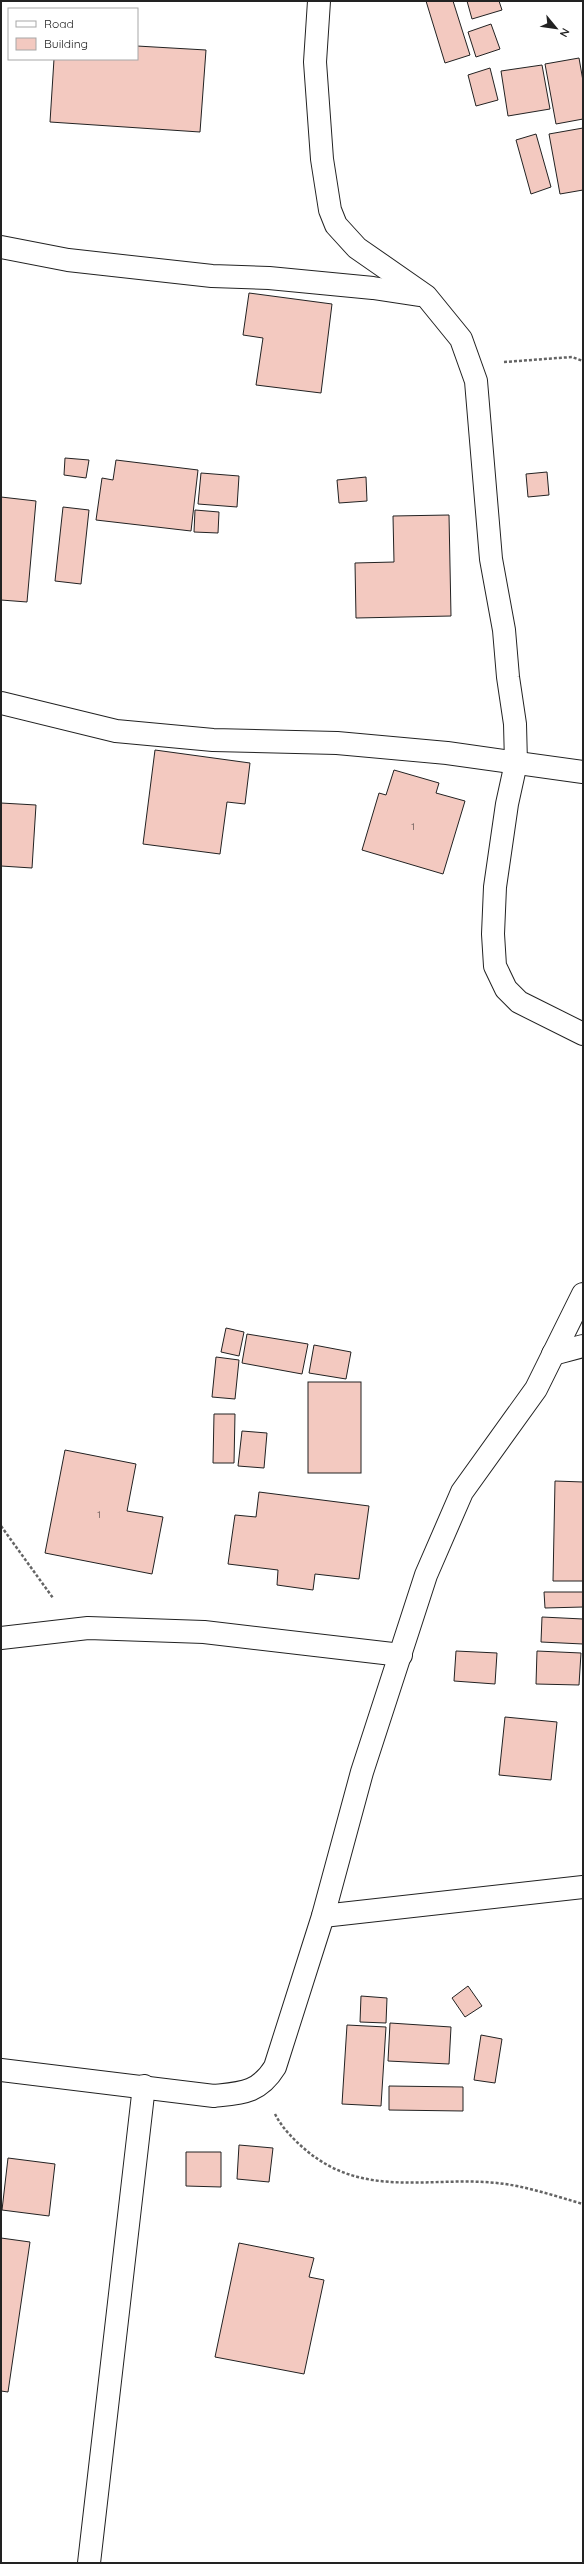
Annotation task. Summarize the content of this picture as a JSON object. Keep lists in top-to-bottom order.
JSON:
{
  "house_numbers": ["1", "1"],
  "legend": ["Road", "Building"],
  "north": "bottom right"
}
